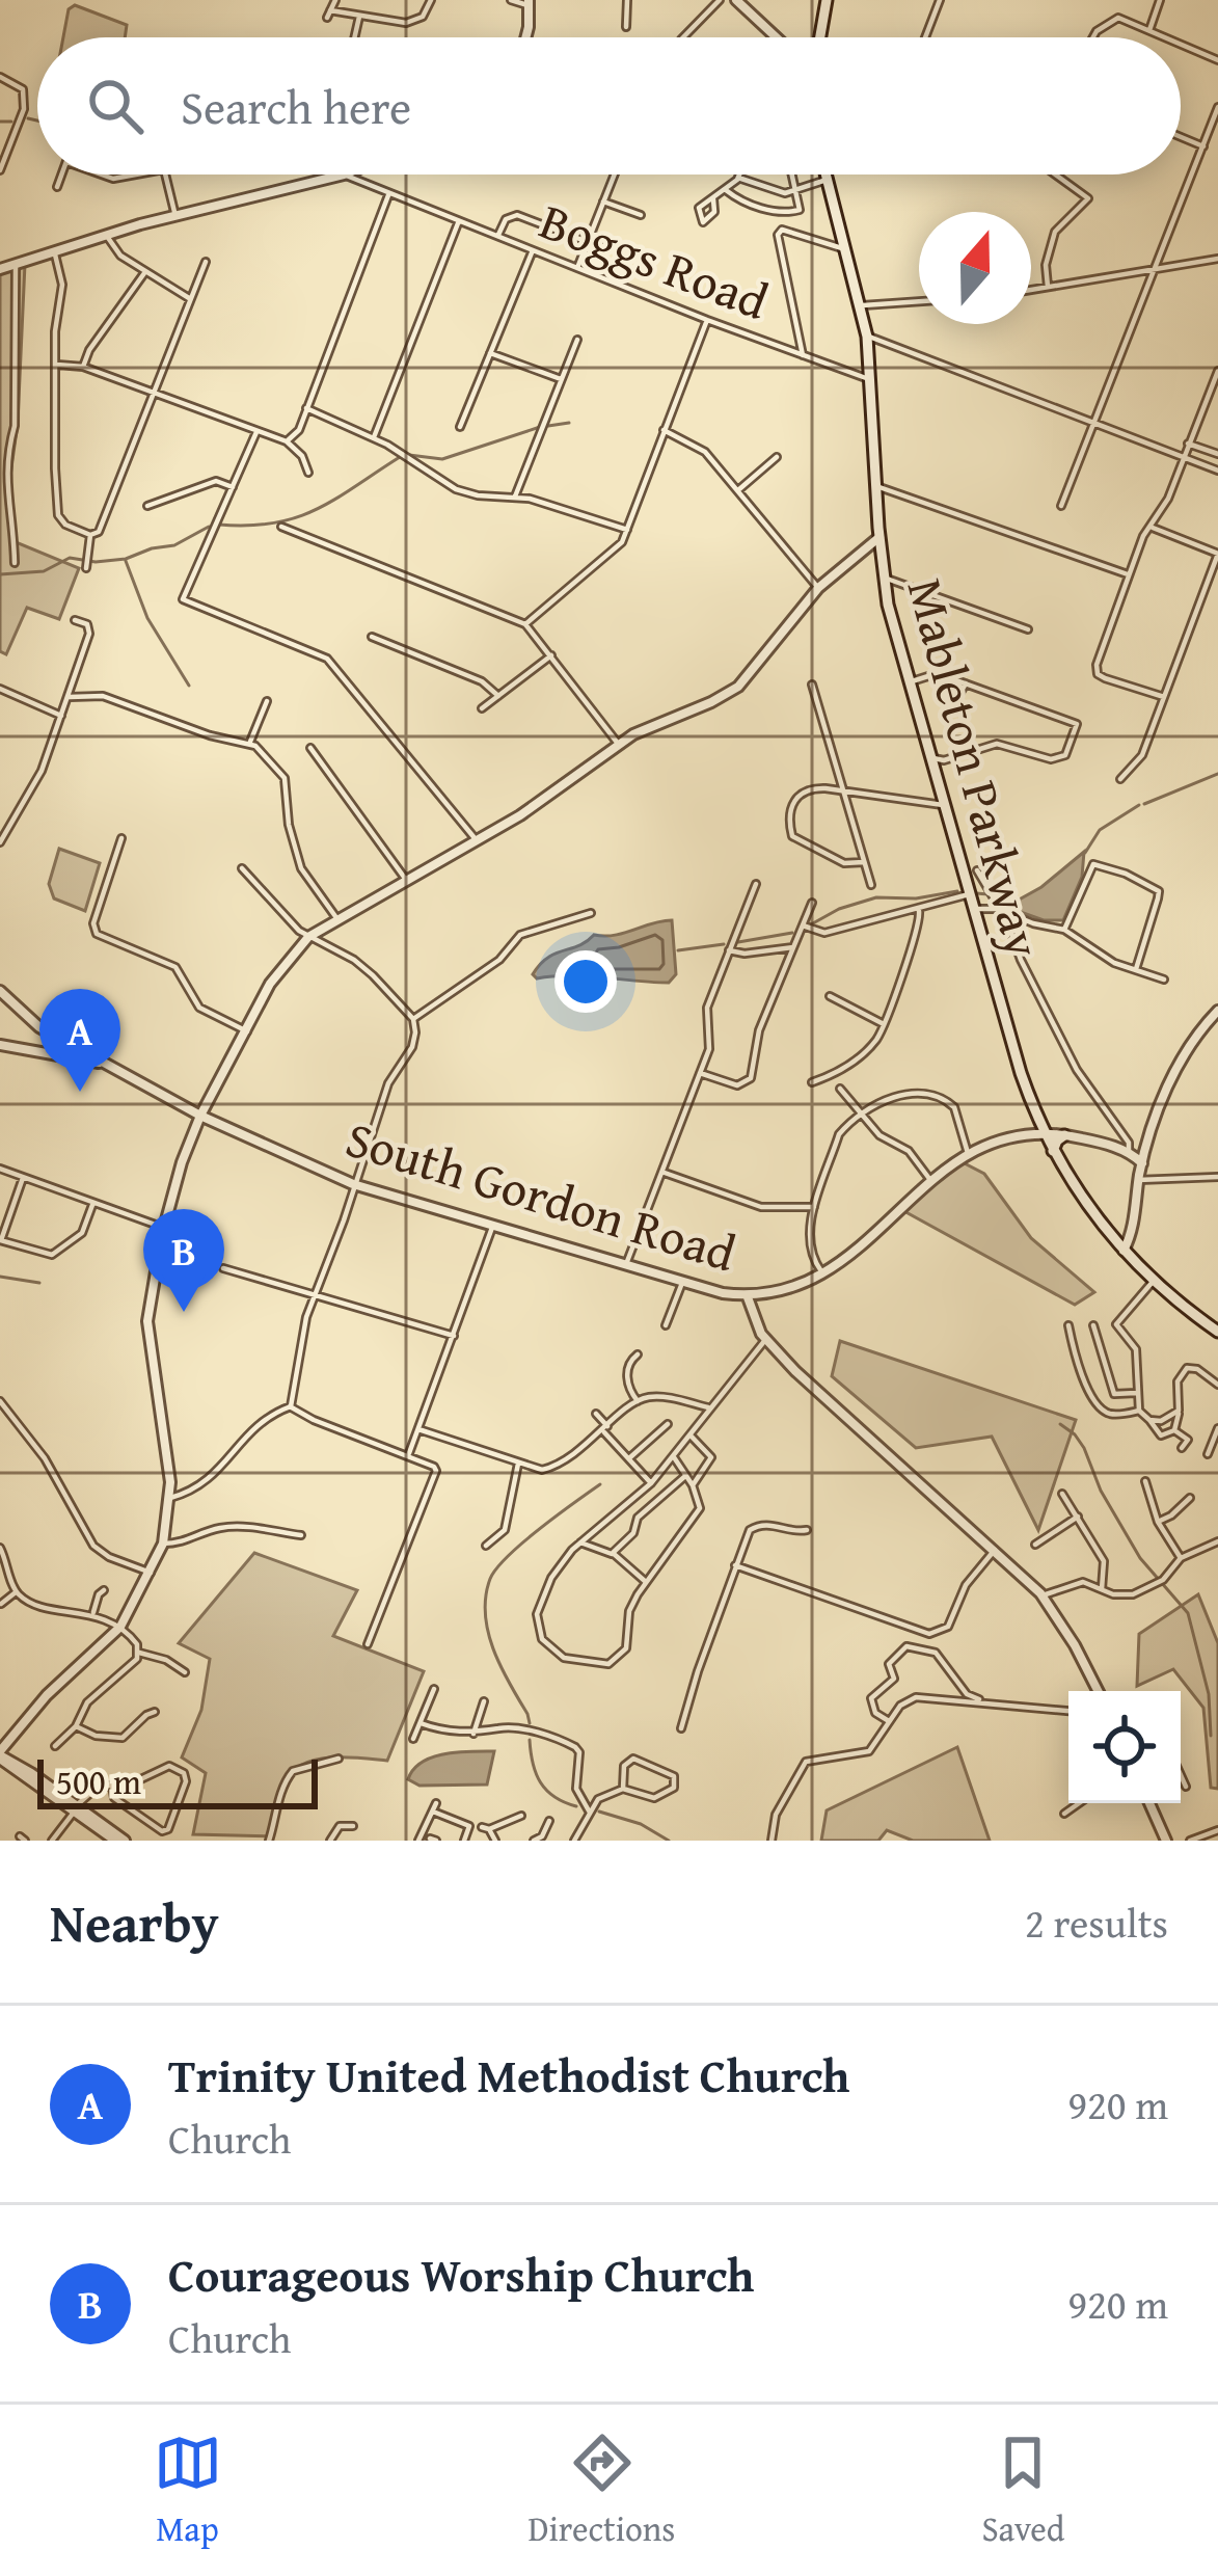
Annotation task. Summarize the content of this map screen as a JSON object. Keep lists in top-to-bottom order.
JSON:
{
  "streets": {
    "main road": ["Mableton Parkway"],
    "street": ["Boggs Road", "South Gordon Road"]
  },
  "crossings": [
    ["Boggs Road", "Mableton Parkway"],
    ["Mableton Parkway", "South Gordon Road"]
  ],
  "scale_bar": "500 m",
  "north": "top",
  "page": {
    "search": "Search here",
    "pins": ["A", "B"],
    "scale": "500 m",
    "heading": ["Nearby", "2 results"],
    "list": [
      {
        "mark": "A",
        "name": "Trinity United Methodist Church",
        "note": "Church",
        "value": "920 m"
      },
      {
        "mark": "B",
        "name": "Courageous Worship Church",
        "note": "Church",
        "value": "920 m"
      }
    ],
    "nav": ["Map", "Directions", "Saved"]
  }
}
